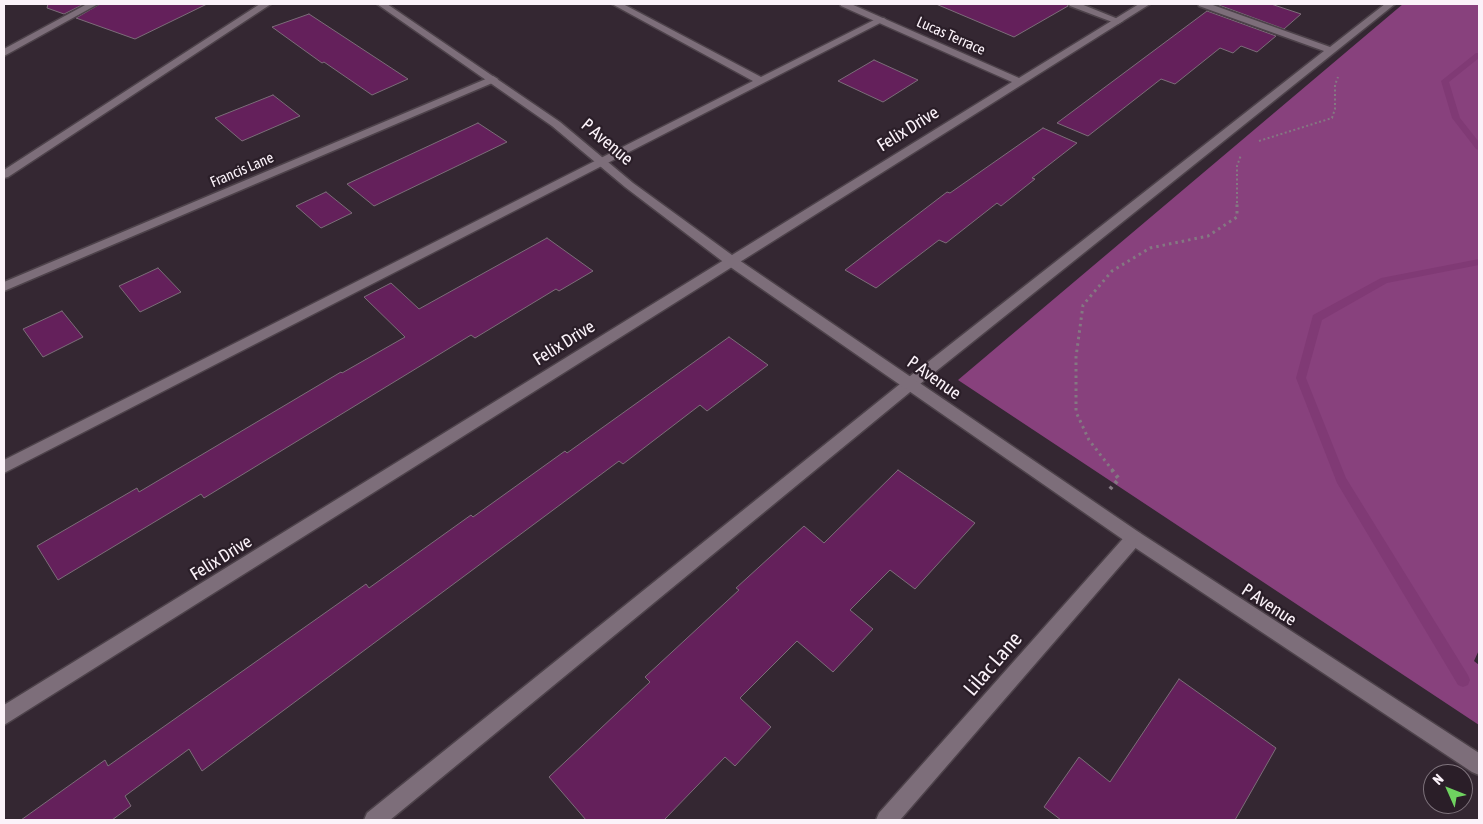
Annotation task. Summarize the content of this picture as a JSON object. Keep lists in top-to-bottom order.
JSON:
{
  "streets": {
    "street": [
      "Lucas Terrace",
      "Felix Drive",
      "P Avenue",
      "Francis Lane",
      "Lilac Lane"
    ]
  },
  "crossings": [
    ["Lucas Terrace", "Felix Drive"],
    ["Felix Drive", "P Avenue"],
    ["P Avenue", "Francis Lane"],
    ["P Avenue", "Lilac Lane"]
  ],
  "north": "top left"
}
